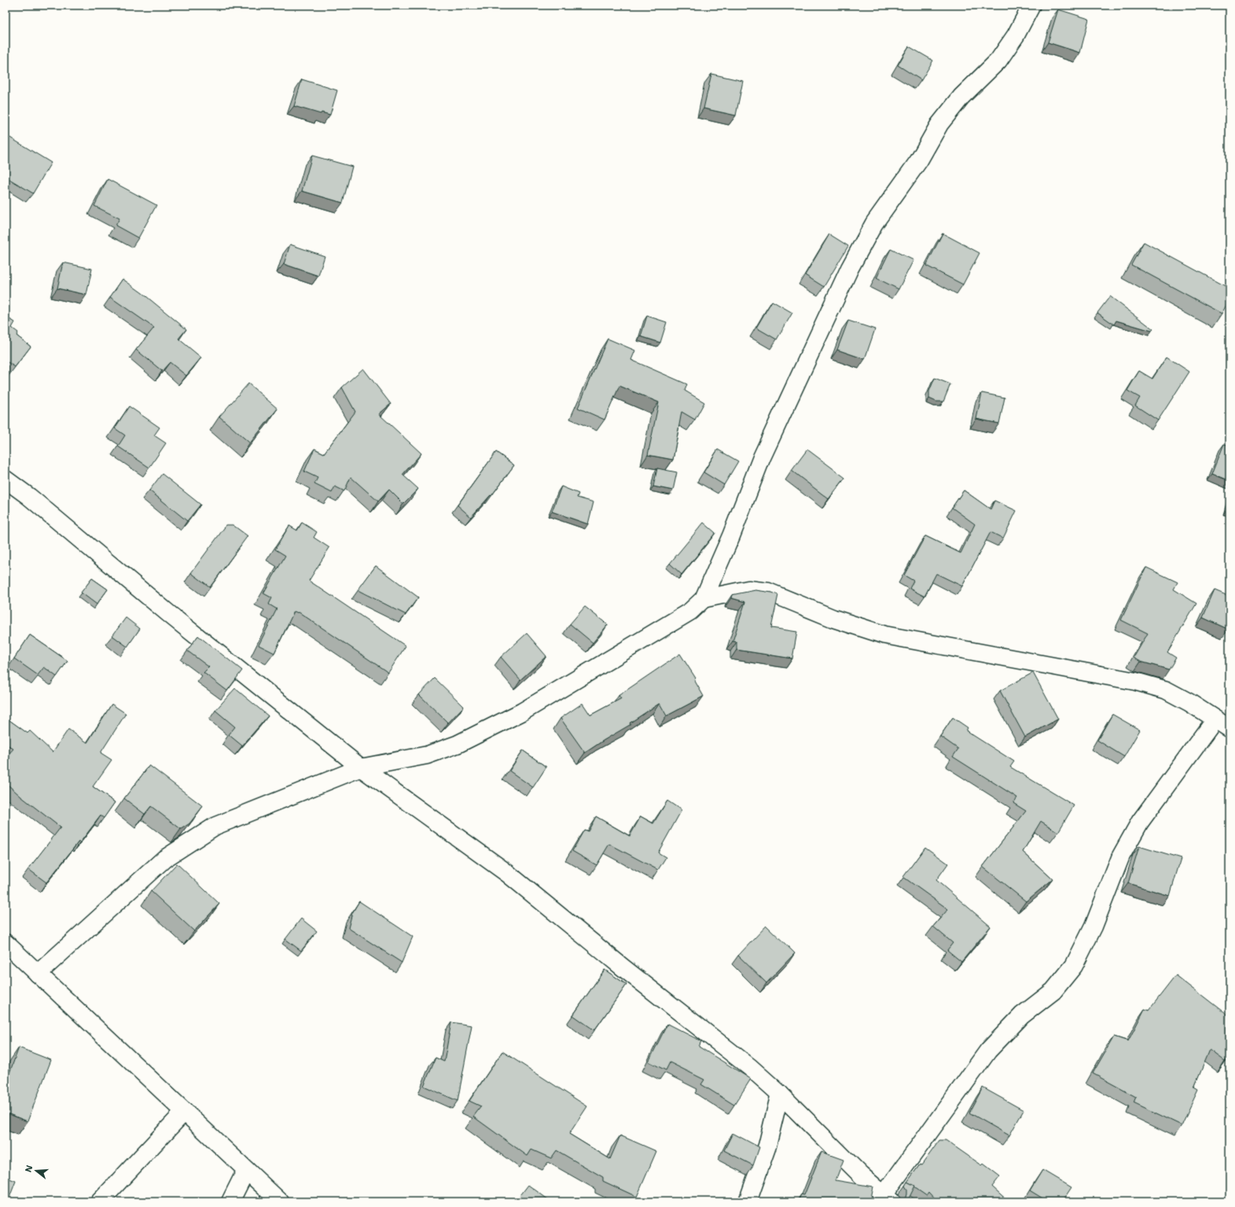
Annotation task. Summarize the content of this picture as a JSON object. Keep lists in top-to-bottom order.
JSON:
{
  "north": "left"
}
